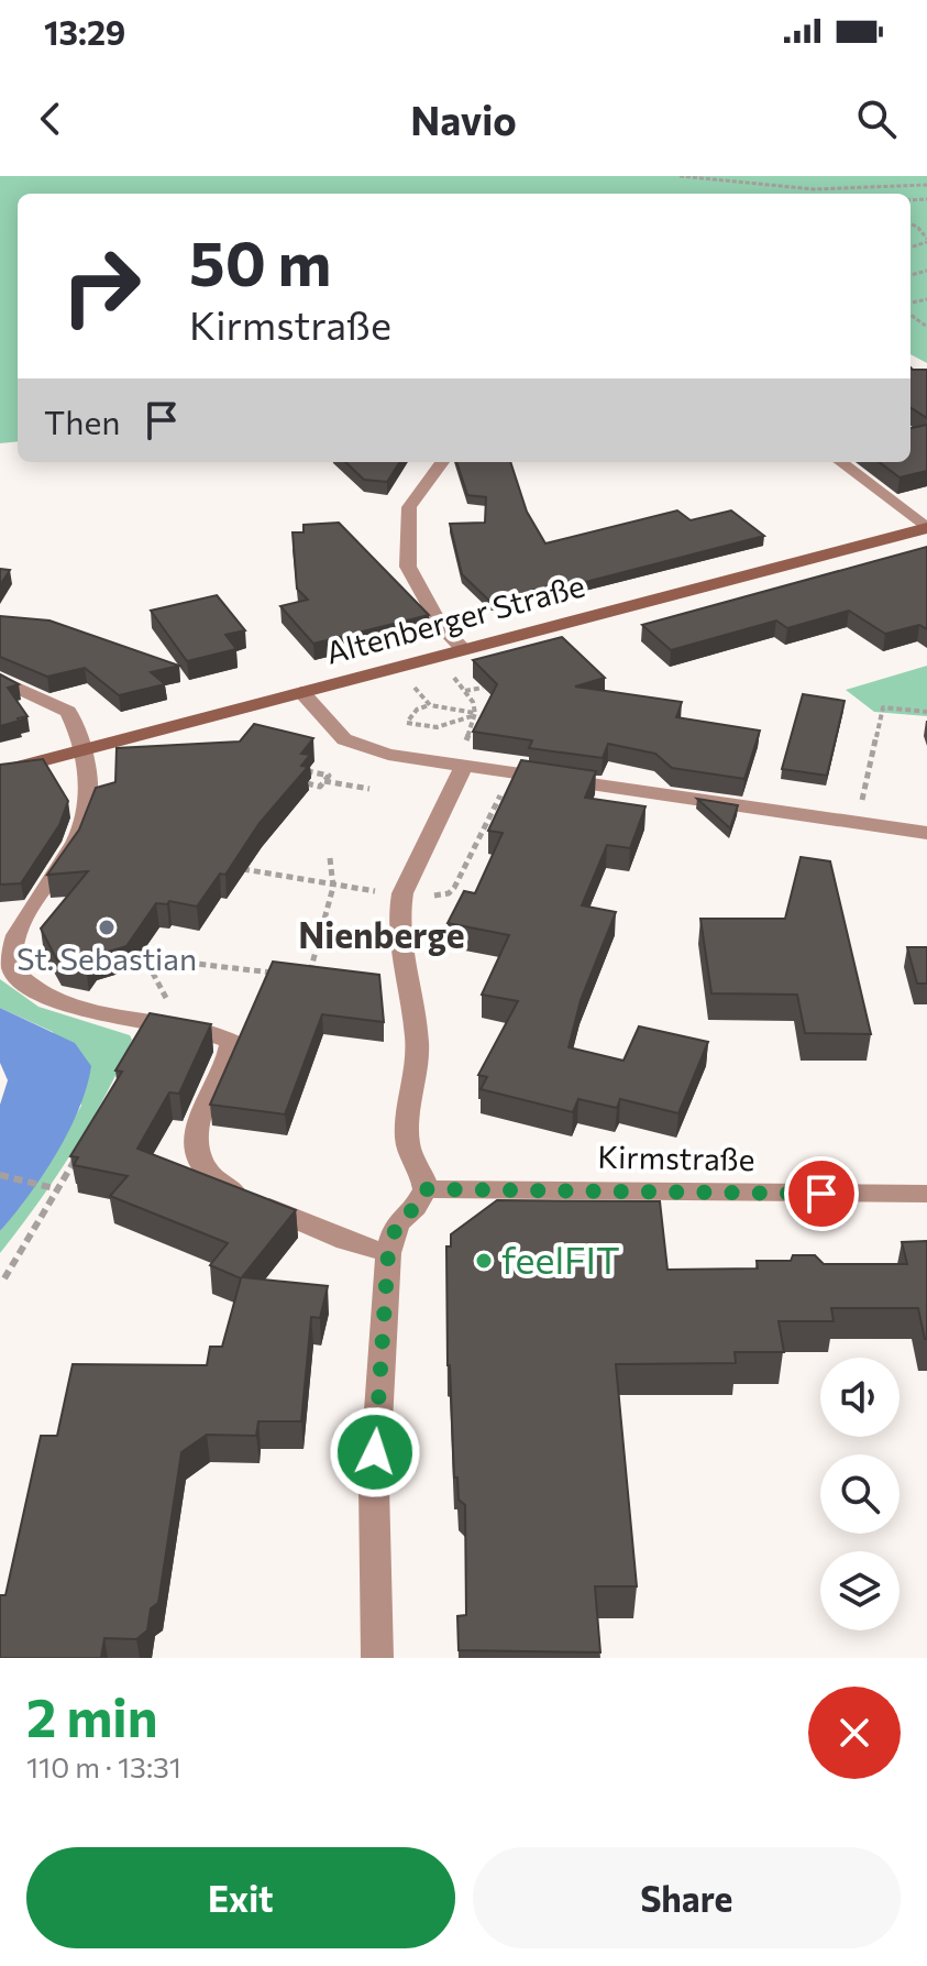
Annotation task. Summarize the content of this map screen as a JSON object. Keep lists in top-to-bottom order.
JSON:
{
  "streets": {
    "main road": ["Altenberger Straße"],
    "street": ["Kirmstraße"]
  },
  "districts": ["Nienberge"],
  "places": ["St. Sebastian", "feelFIT"],
  "page": {
    "status": "13:29",
    "header": "Navio",
    "turn": ["50 m", "Kirmstraße"],
    "then": "Then",
    "heading": ["2 min", "110 m · 13:31"],
    "buttons": ["Exit", "Share"]
  }
}
